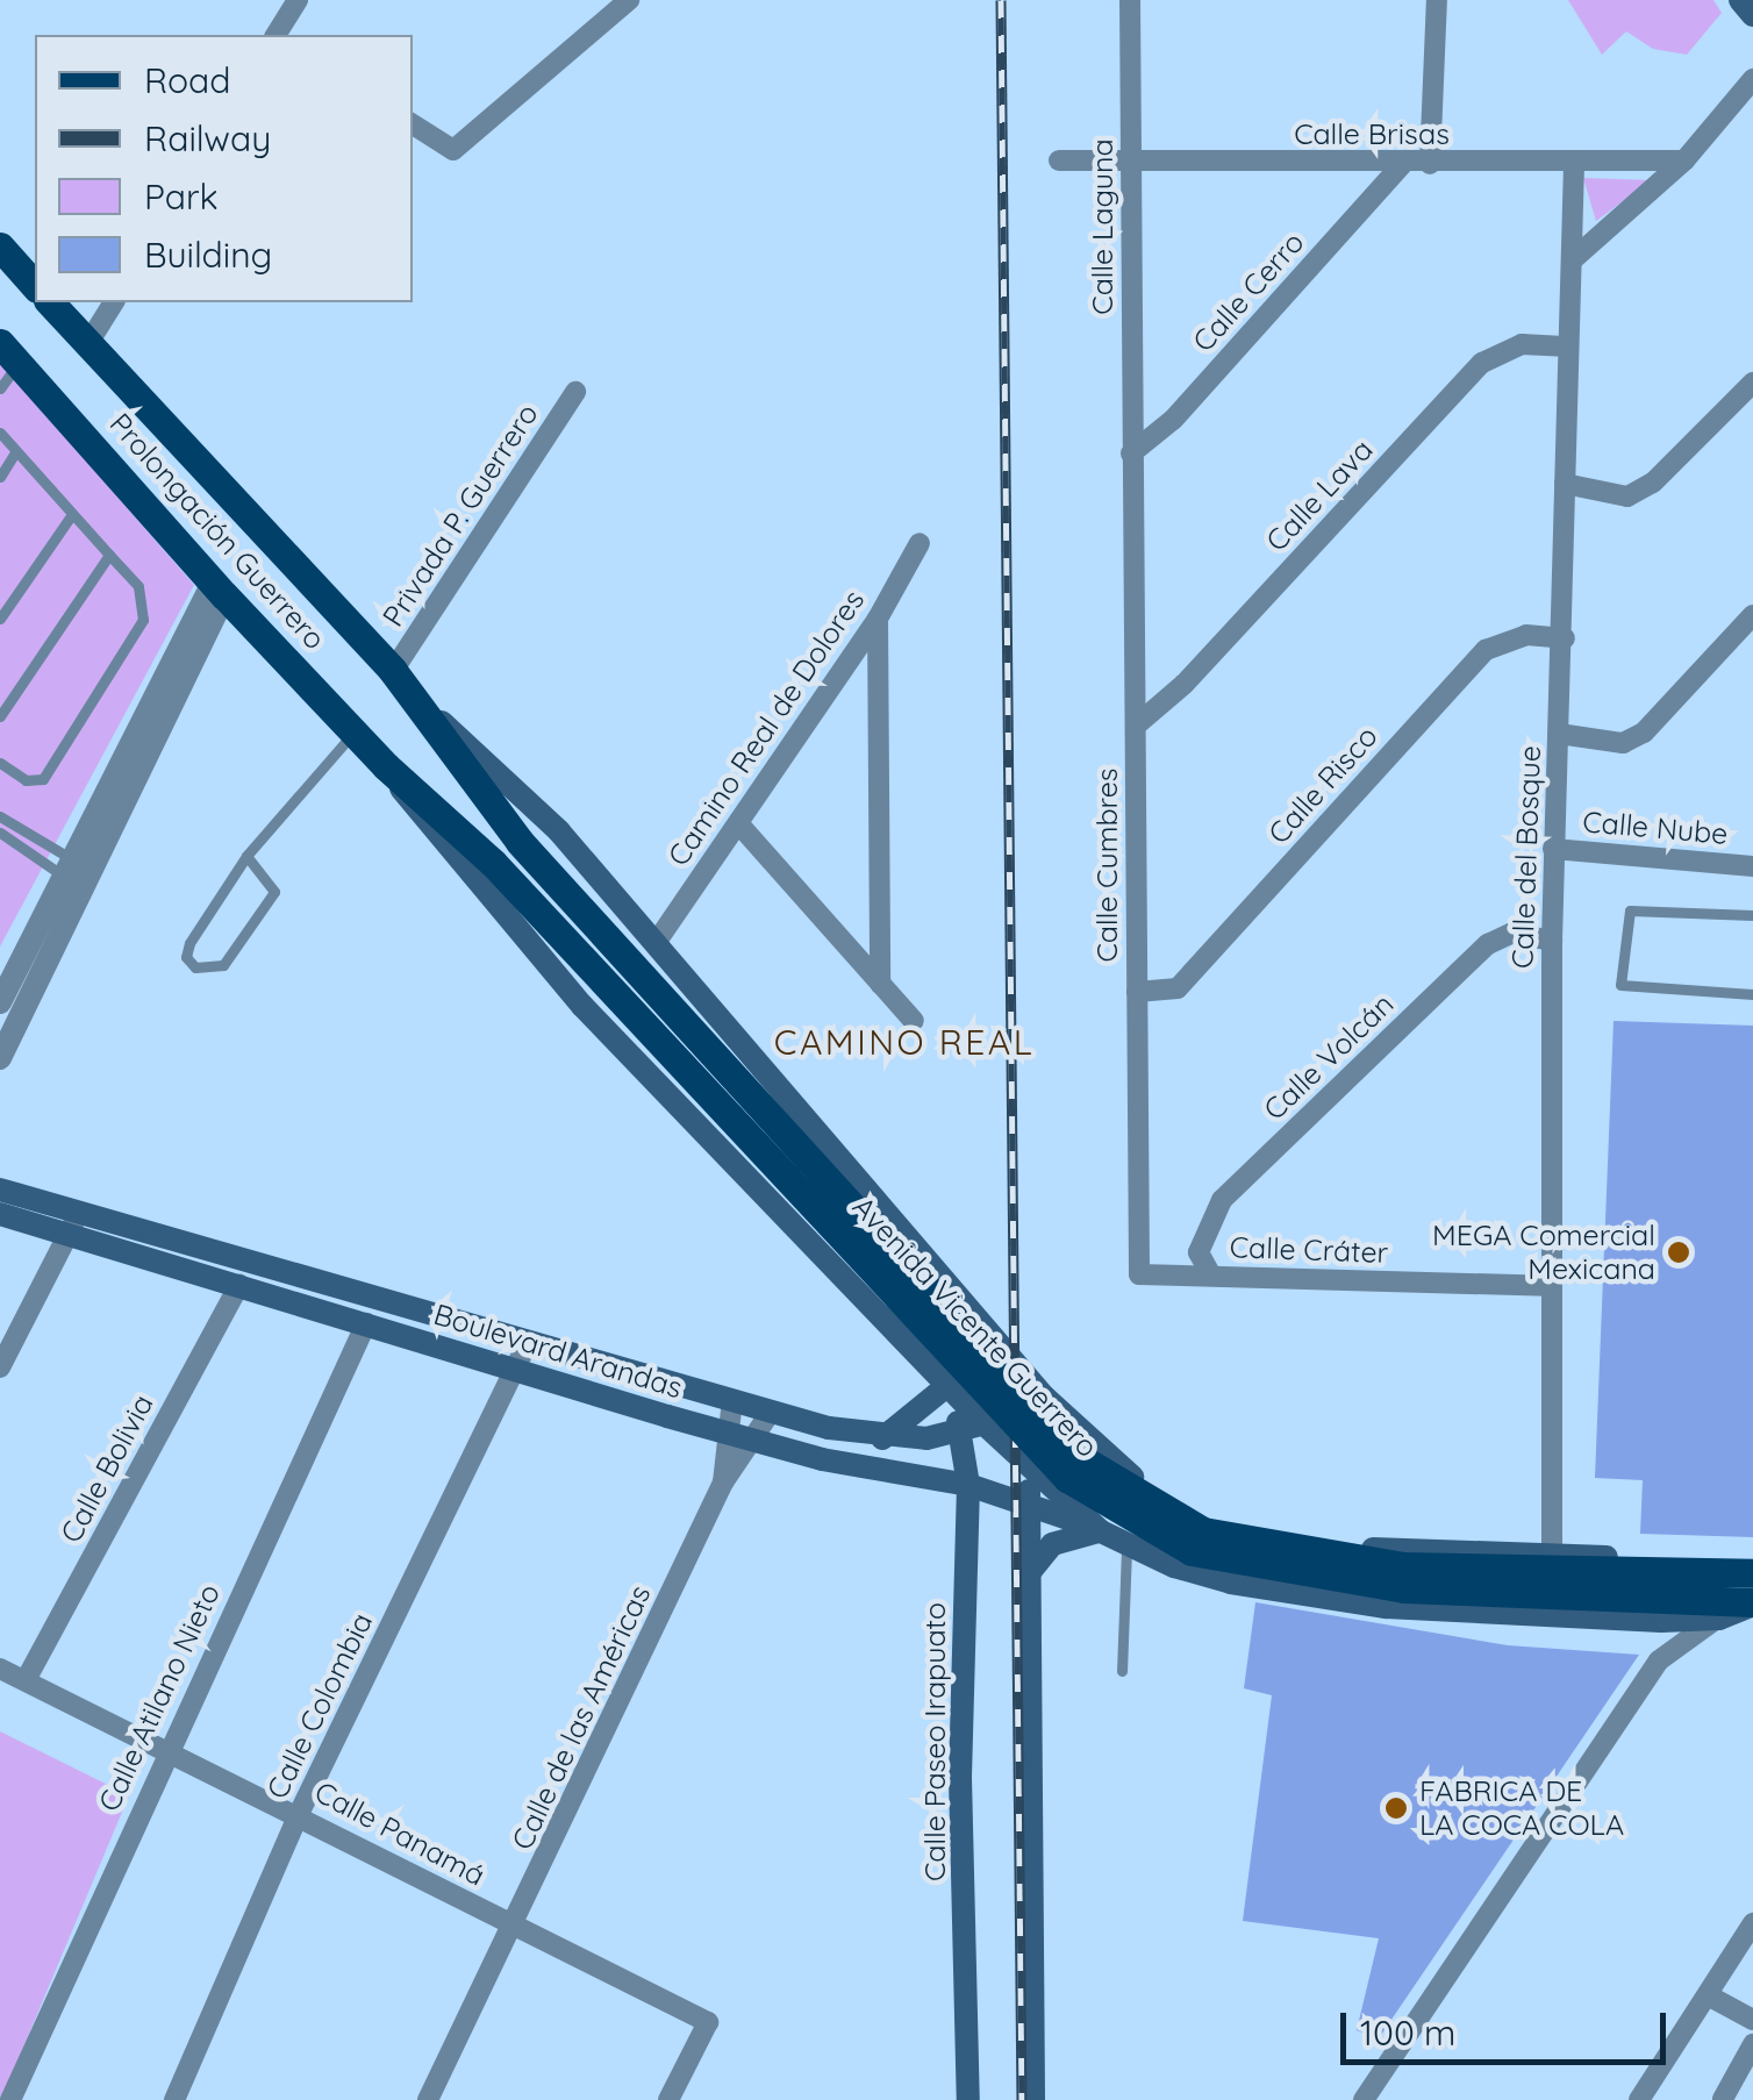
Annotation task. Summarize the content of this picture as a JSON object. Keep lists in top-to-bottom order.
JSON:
{
  "streets": {
    "main road": [
      "Prolongación Guerrero",
      "Avenida Vicente Guerrero",
      "Boulevard Arandas",
      "Calle Paseo Irapuato"
    ],
    "street": [
      "Calle Brisas",
      "Calle Laguna",
      "Calle Cerro",
      "Calle Lava",
      "Privada P. Guerrero",
      "Camino Real de Dolores",
      "Calle Risco",
      "Calle Nube",
      "Calle del Bosque",
      "Calle Cumbres",
      "Calle Volcán",
      "Calle Cráter",
      "Calle Bolivia",
      "Calle Atilano Nieto",
      "Calle Colombia",
      "Calle de las Américas",
      "Calle Panamá"
    ]
  },
  "crossings": [
    ["Calle Brisas", "Calle Laguna"],
    ["Calle Brisas", "Calle Cerro"],
    ["Calle Brisas", "Calle del Bosque"],
    ["Calle Laguna", "Calle Cerro"],
    ["Calle Laguna", "Calle Cumbres"],
    ["Calle Cerro", "Calle Cumbres"],
    ["Calle Lava", "Calle del Bosque"],
    ["Calle Lava", "Calle Cumbres"],
    ["Privada P. Guerrero", "Prolongación Guerrero"],
    ["Prolongación Guerrero", "Avenida Vicente Guerrero"],
    ["Calle Risco", "Calle del Bosque"],
    ["Calle Risco", "Calle Cumbres"],
    ["Calle Nube", "Calle del Bosque"],
    ["Calle del Bosque", "Calle Volcán"],
    ["Calle del Bosque", "Calle Cráter"],
    ["Calle Cumbres", "Calle Cráter"],
    ["Calle Volcán", "Calle Cráter"],
    ["Boulevard Arandas", "Calle Bolivia"],
    ["Boulevard Arandas", "Calle Atilano Nieto"],
    ["Boulevard Arandas", "Calle Colombia"],
    ["Boulevard Arandas", "Calle de las Américas"],
    ["Boulevard Arandas", "Calle Paseo Irapuato"],
    ["Calle Bolivia", "Calle Panamá"],
    ["Calle Atilano Nieto", "Calle Panamá"],
    ["Calle Colombia", "Calle Panamá"],
    ["Calle de las Américas", "Calle Panamá"]
  ],
  "districts": ["CAMINO REAL"],
  "places": ["MEGA Comercial Mexicana", "FABRICA DE LA COCA COLA"],
  "legend": [
    "Road",
    "Railway",
    "Park",
    "Building"
  ],
  "scale_bar": "100 m"
}
